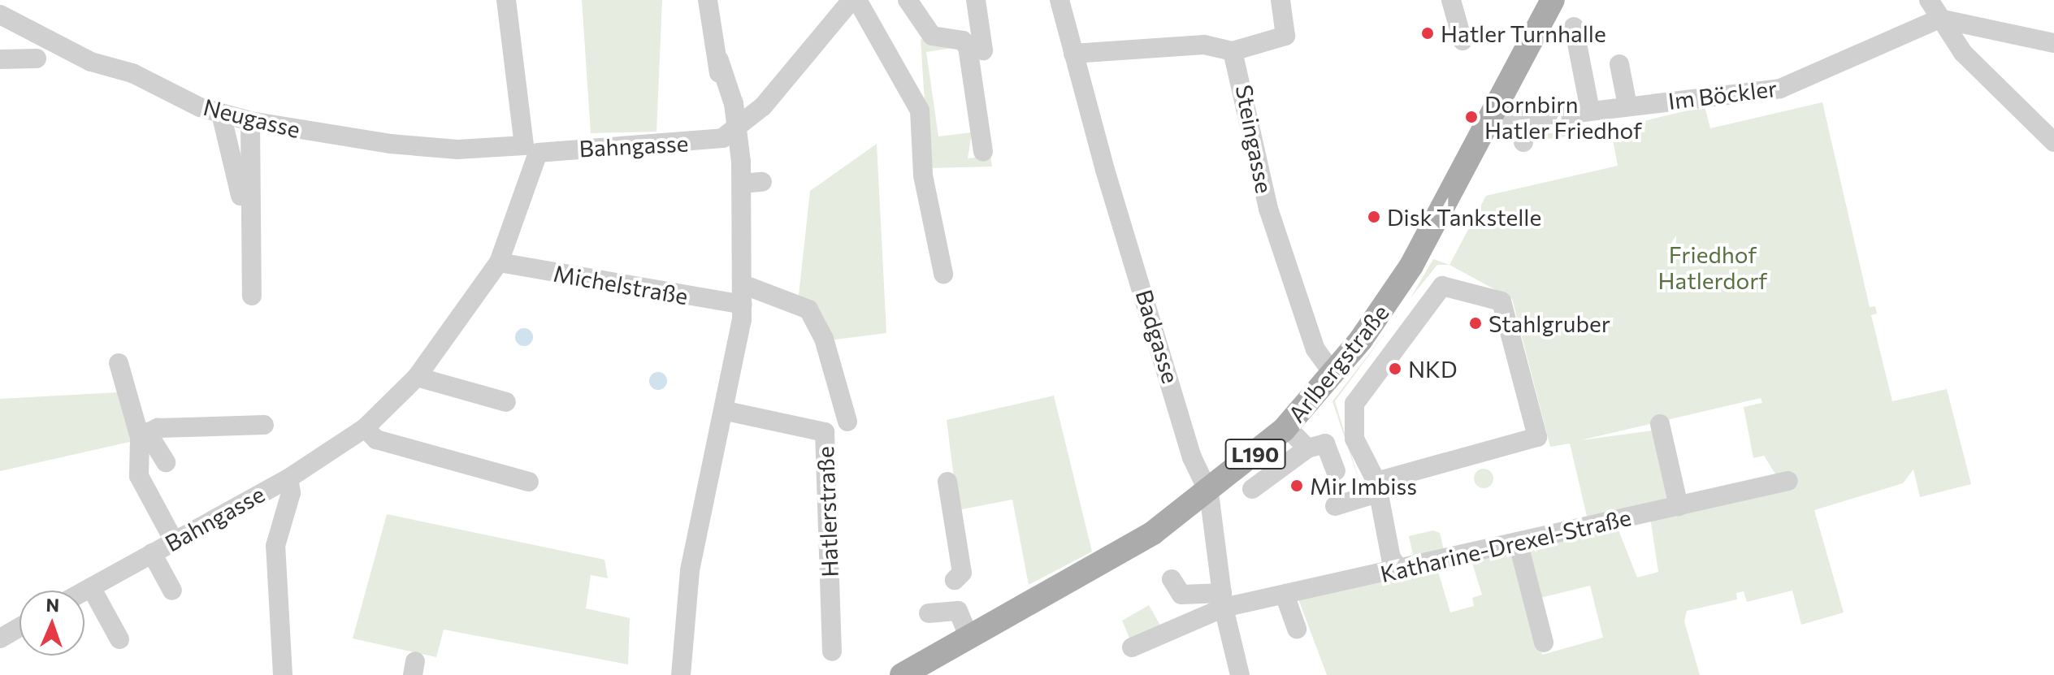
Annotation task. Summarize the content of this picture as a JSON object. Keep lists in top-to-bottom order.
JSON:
{
  "streets": {
    "main road": ["Arlbergstraße", "L190"],
    "street": [
      "Im Böckler",
      "Neugasse",
      "Steingasse",
      "Bahngasse",
      "Michelstraße",
      "Badgasse",
      "Hatlerstraße",
      "Katharine-Drexel-Straße"
    ]
  },
  "crossings": [
    ["Im Böckler", "Arlbergstraße"],
    ["Neugasse", "Bahngasse"],
    ["Steingasse", "Arlbergstraße"],
    ["Bahngasse", "Michelstraße"],
    ["Badgasse", "Arlbergstraße"],
    ["Badgasse", "Katharine-Drexel-Straße"]
  ],
  "parks": ["Friedhof Hatlerdorf"],
  "places": [
    "Hatler Turnhalle",
    "Dornbirn Hatler Friedhof",
    "Disk Tankstelle",
    "Stahlgruber",
    "NKD",
    "Mir Imbiss"
  ],
  "north": "top"
}
